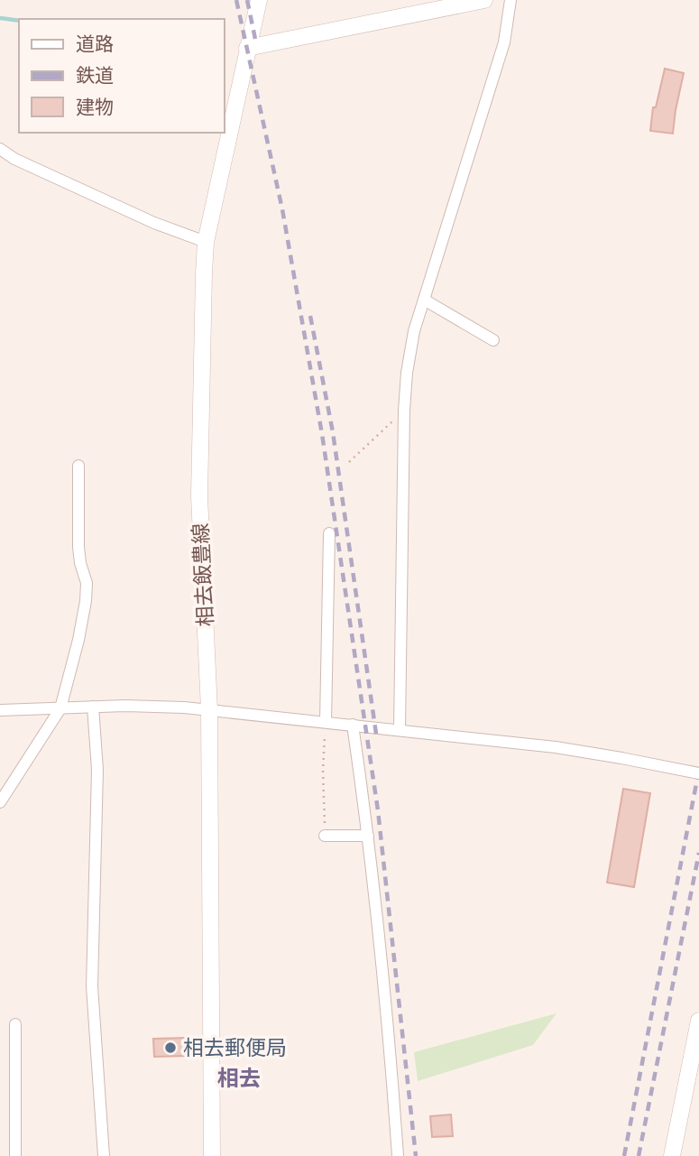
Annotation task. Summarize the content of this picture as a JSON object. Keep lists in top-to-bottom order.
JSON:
{
  "streets": {
    "main road": ["相去飯豊線"]
  },
  "districts": ["相去"],
  "places": ["相去郵便局"],
  "legend": ["道路", "鉄道", "建物"]
}
